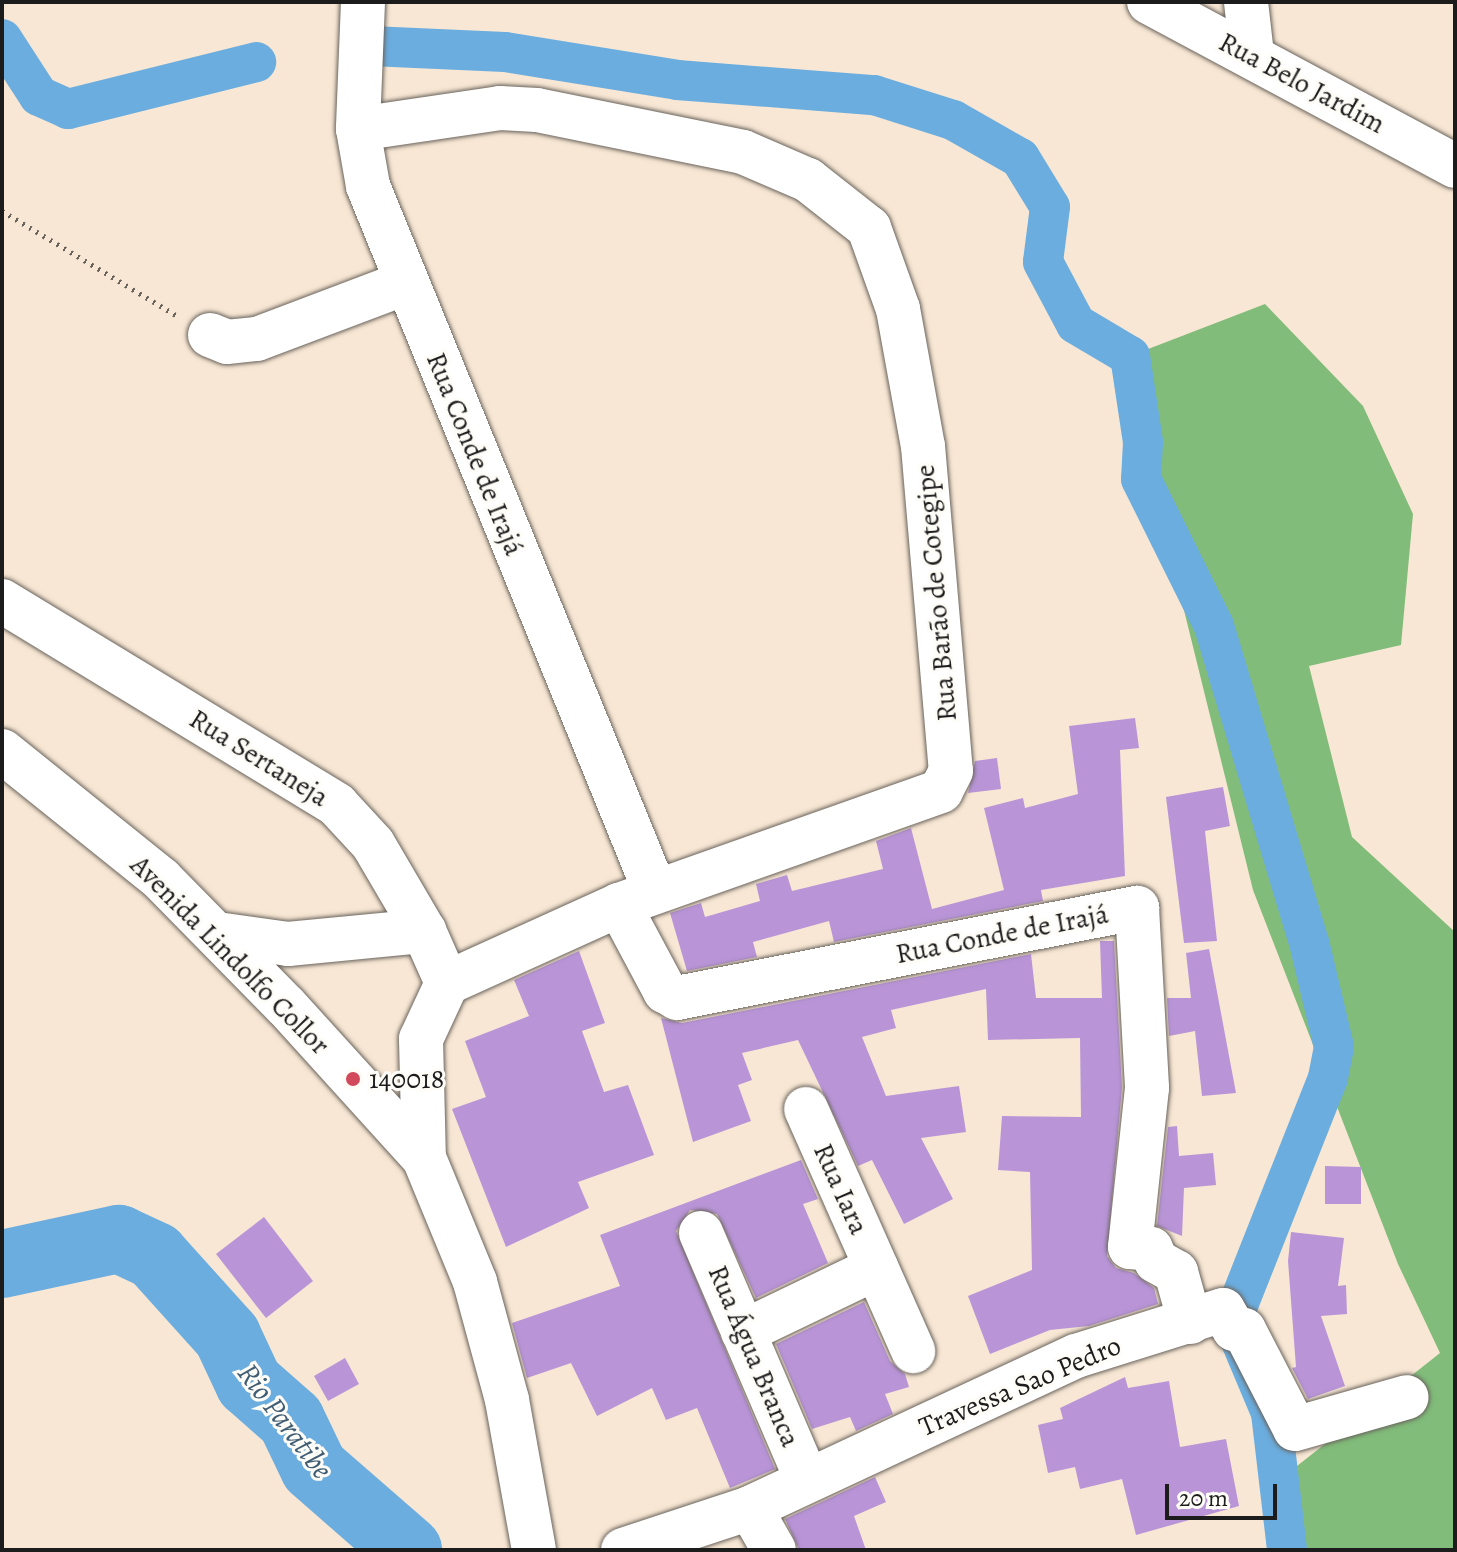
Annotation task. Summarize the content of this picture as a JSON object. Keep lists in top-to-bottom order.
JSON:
{
  "streets": {
    "street": [
      "Rua Belo Jardim",
      "Rua Conde de Irajá",
      "Rua Barão de Cotegipe",
      "Rua Sertaneja",
      "Avenida Lindolfo Collor",
      "Rua Iara",
      "Rua Água Branca",
      "Travessa Sao Pedro"
    ]
  },
  "crossings": [
    ["Rua Conde de Irajá", "Rua Barão de Cotegipe"],
    ["Rua Conde de Irajá", "Travessa Sao Pedro"],
    ["Rua Barão de Cotegipe", "Rua Sertaneja"],
    ["Rua Iara", "Rua Água Branca"],
    ["Rua Água Branca", "Travessa Sao Pedro"]
  ],
  "water": ["Rio Paratibe"],
  "places": ["140018"],
  "scale_bar": "20 m"
}
